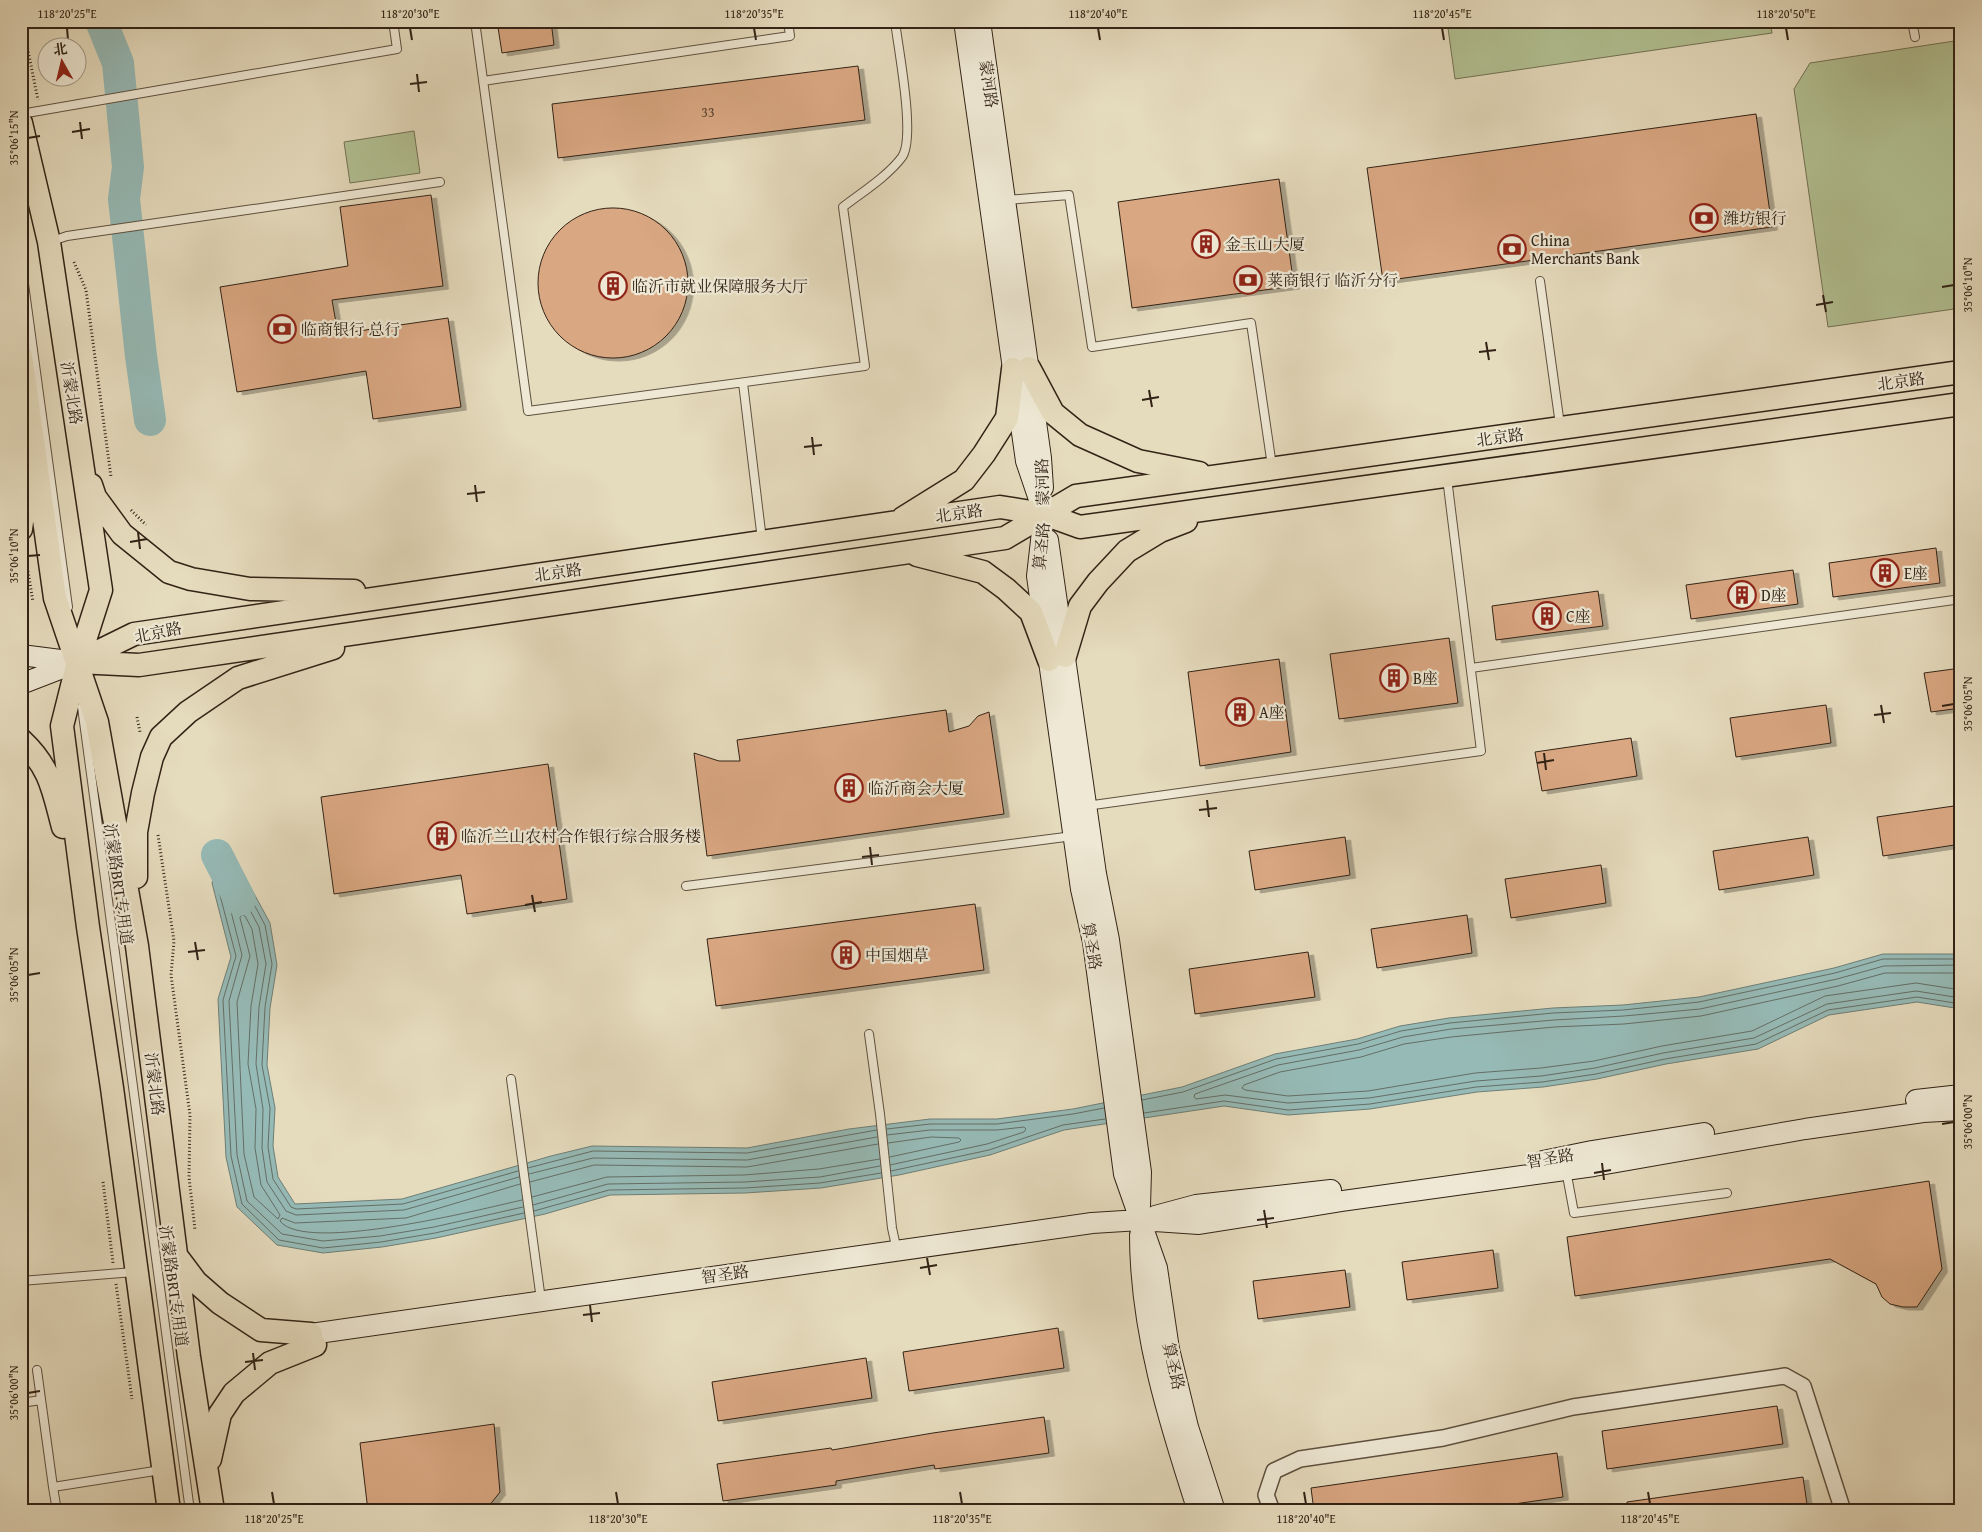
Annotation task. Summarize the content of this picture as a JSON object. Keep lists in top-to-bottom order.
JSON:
{
  "streets": {
    "main road": ["北京路", "沂蒙北路"],
    "street": ["蒙河路", "算圣路", "智圣路"],
    "lane": ["沂蒙路BRT专用道"]
  },
  "crossings": [
    ["蒙河路", "北京路"],
    ["蒙河路", "算圣路"],
    ["北京路", "沂蒙北路"],
    ["北京路", "算圣路"],
    ["北京路", "沂蒙路BRT专用道"],
    ["沂蒙北路", "沂蒙路BRT专用道"],
    ["算圣路", "智圣路"]
  ],
  "places": {
    "bank": [
      "潍坊银行",
      "China Merchants Bank",
      "莱商银行 临沂分行",
      "临商银行 总行"
    ],
    "building": [
      "金玉山大厦",
      "临沂市就业保障服务大厅",
      "E座",
      "D座",
      "C座",
      "B座",
      "A座",
      "临沂商会大厦",
      "临沂兰山农村合作银行综合服务楼",
      "中国烟草"
    ]
  },
  "house_numbers": ["33"],
  "north": "top",
  "coordinates": [
    "118°20'25\"E",
    "118°20'30\"E",
    "118°20'35\"E",
    "118°20'40\"E",
    "118°20'45\"E",
    "118°20'50\"E",
    "35°06'15\"N",
    "35°06'10\"N",
    "35°06'05\"N",
    "35°06'00\"N"
  ]
}
